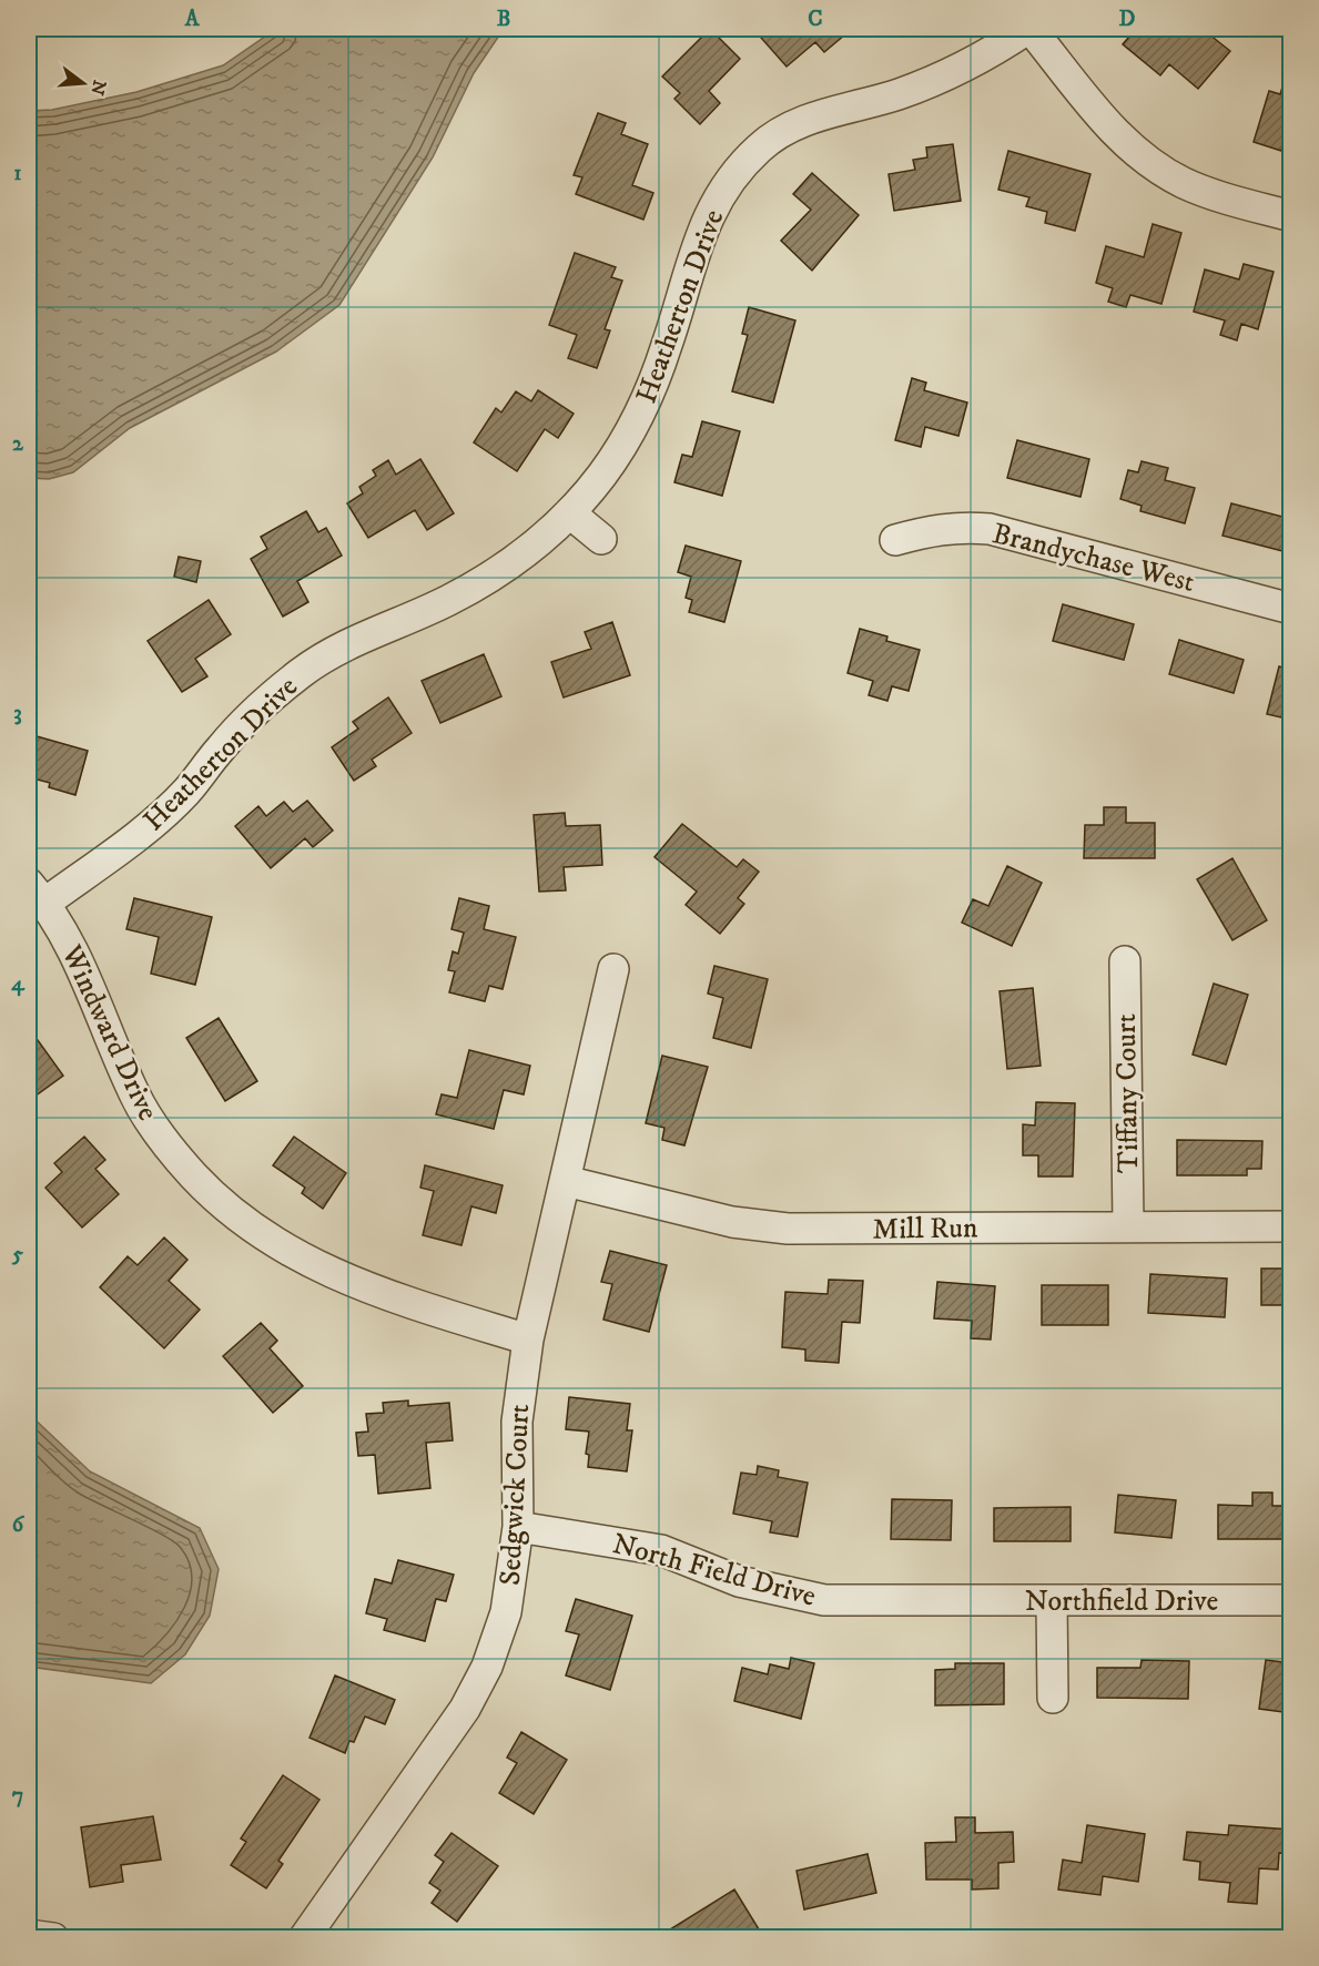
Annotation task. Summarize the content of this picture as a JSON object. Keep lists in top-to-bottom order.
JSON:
{
  "streets": {
    "street": [
      "Heatherton Drive",
      "Brandychase West",
      "Windward Drive",
      "Tiffany Court",
      "Mill Run",
      "Sedgwick Court",
      "North Field Drive",
      "Northfield Drive"
    ]
  },
  "crossings": [
    ["Heatherton Drive", "Windward Drive"],
    ["Windward Drive", "Sedgwick Court"],
    ["Tiffany Court", "Mill Run"],
    ["Mill Run", "Sedgwick Court"],
    ["Sedgwick Court", "North Field Drive"],
    ["North Field Drive", "Northfield Drive"]
  ],
  "north": "right",
  "grid": {
    "columns": [
      "A",
      "B",
      "C",
      "D"
    ],
    "rows": [
      "1",
      "2",
      "3",
      "4",
      "5",
      "6",
      "7"
    ]
  }
}
